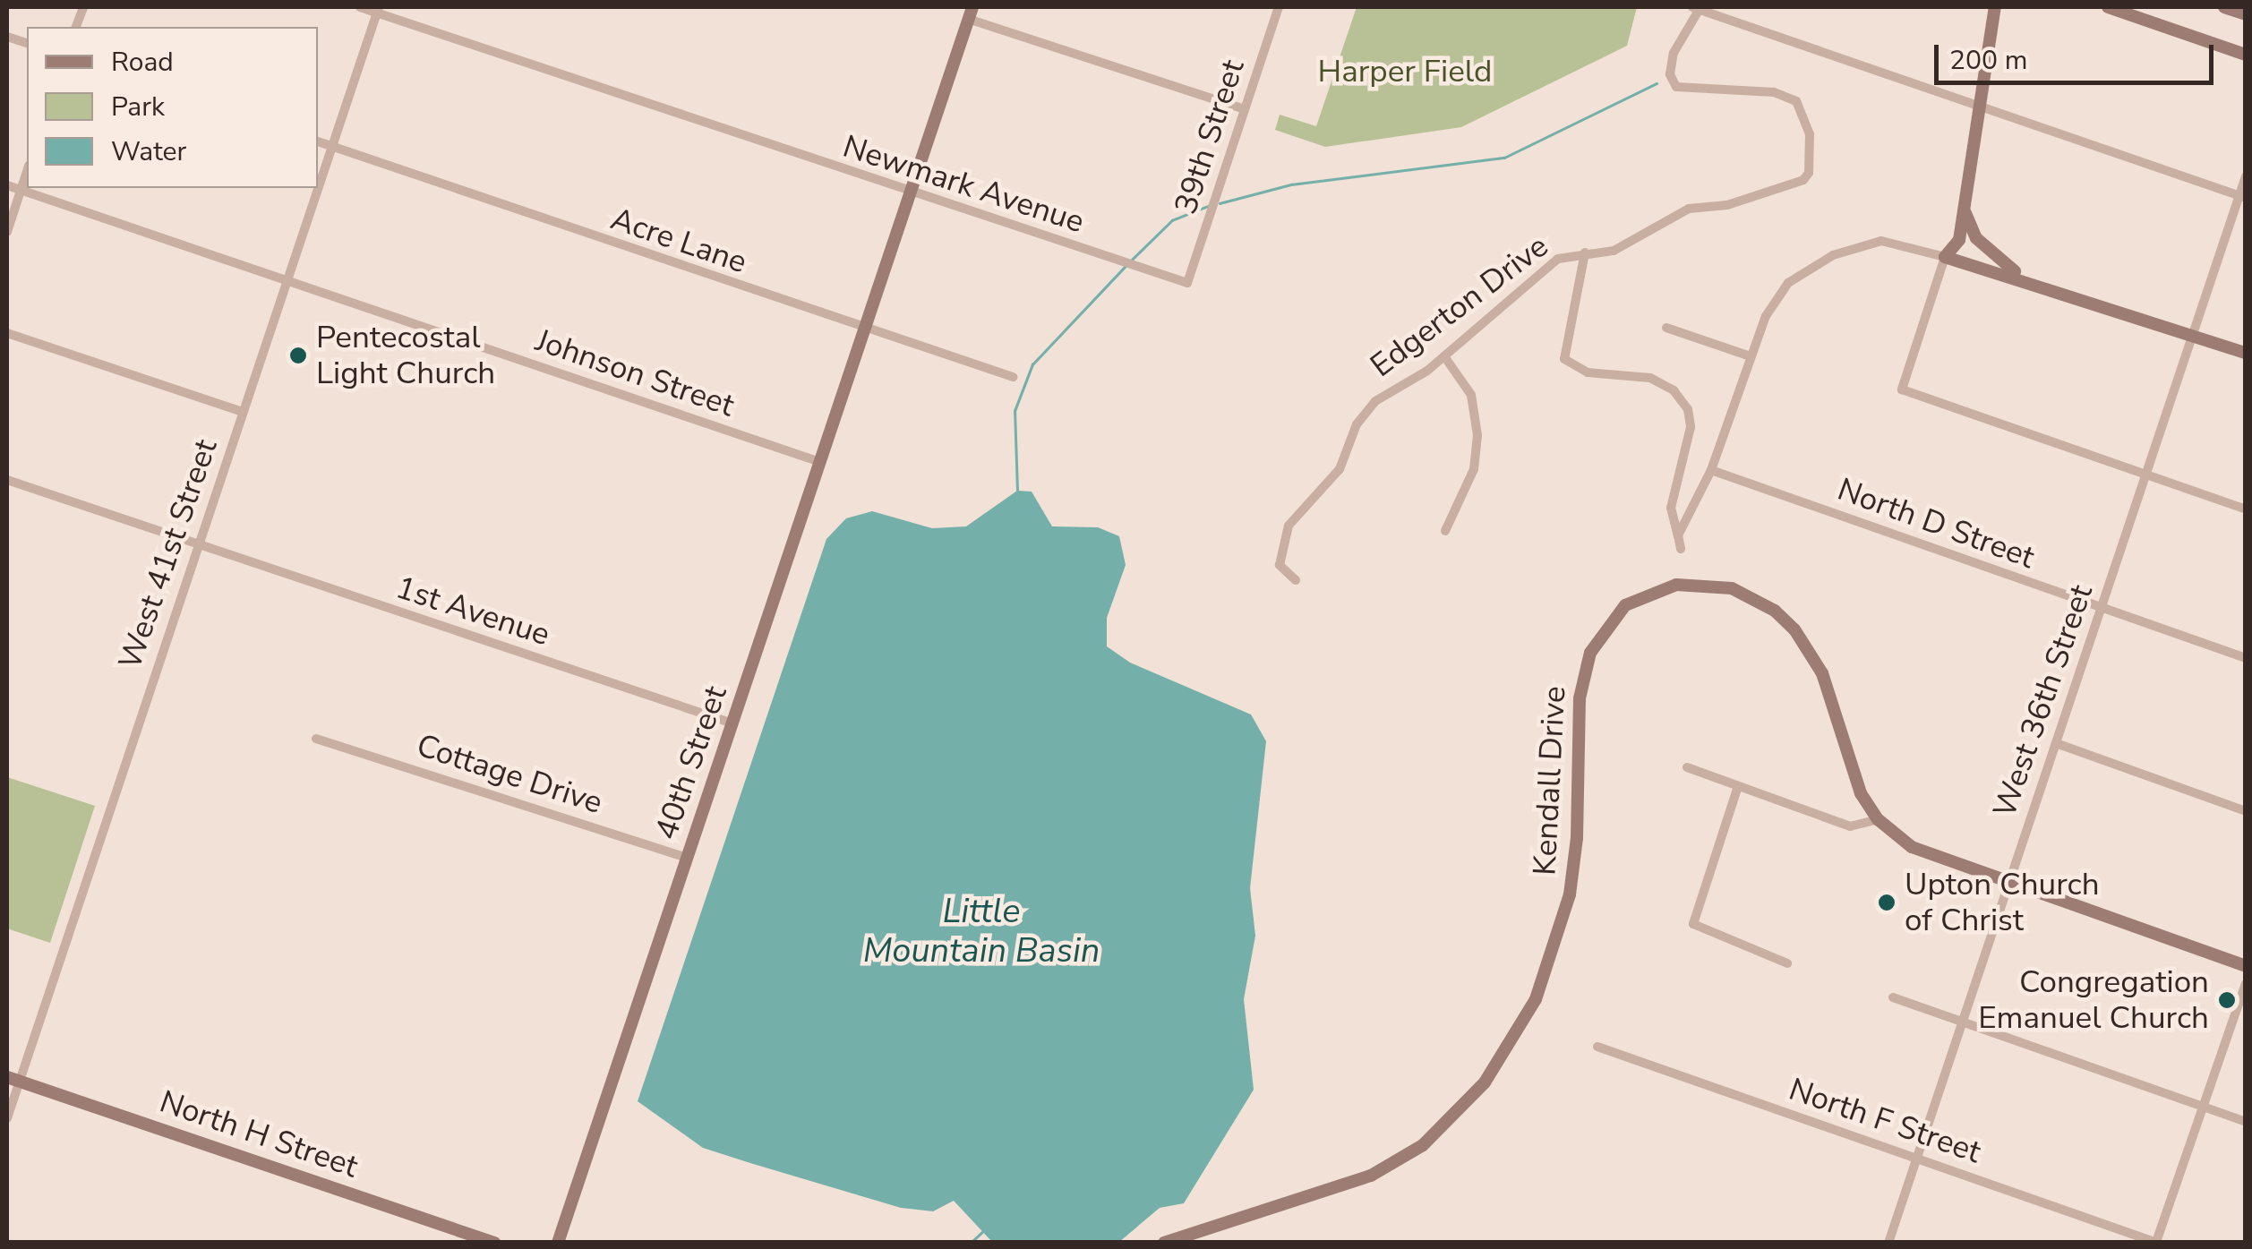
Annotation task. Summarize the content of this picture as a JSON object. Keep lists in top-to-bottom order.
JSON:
{
  "streets": {
    "main road": ["40th Street", "Kendall Drive", "North H Street"],
    "street": [
      "39th Street",
      "Newmark Avenue",
      "Acre Lane",
      "Edgerton Drive",
      "Johnson Street",
      "North D Street",
      "West 41st Street",
      "1st Avenue",
      "West 36th Street",
      "Cottage Drive",
      "North F Street"
    ]
  },
  "crossings": [
    ["39th Street", "Newmark Avenue"],
    ["Newmark Avenue", "West 41st Street"],
    ["Newmark Avenue", "40th Street"],
    ["Acre Lane", "West 41st Street"],
    ["Acre Lane", "40th Street"],
    ["Johnson Street", "West 41st Street"],
    ["Johnson Street", "40th Street"],
    ["North D Street", "West 36th Street"],
    ["West 41st Street", "1st Avenue"],
    ["West 41st Street", "North H Street"],
    ["1st Avenue", "40th Street"],
    ["West 36th Street", "Kendall Drive"],
    ["West 36th Street", "North F Street"],
    ["40th Street", "Cottage Drive"]
  ],
  "water": ["Little Mountain Basin"],
  "parks": ["Harper Field"],
  "places": ["Pentecostal Light Church", "Upton Church of Christ", "Congregation Emanuel Church"],
  "legend": ["Road", "Park", "Water"],
  "scale_bar": "200 m"
}
